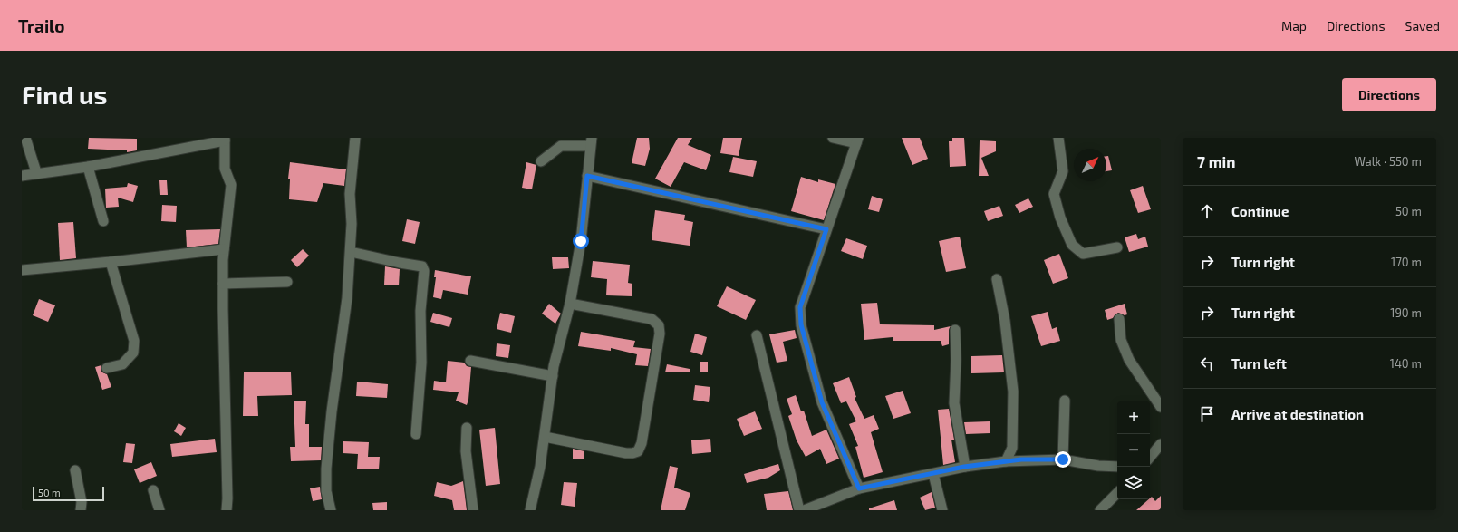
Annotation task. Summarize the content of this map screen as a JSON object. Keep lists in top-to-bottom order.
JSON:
{
  "scale_bar": "50 m",
  "north": "top right",
  "page": {
    "header": "Trailo",
    "nav": ["Map", "Directions", "Saved"],
    "buttons": "Directions",
    "title": "Find us",
    "heading": ["7 min", "Walk · 550 m"],
    "list": [
      ["Continue", "50 m"],
      ["Turn right", "170 m"],
      ["Turn right", "190 m"],
      ["Turn left", "140 m"],
      "Arrive at destination"
    ],
    "map_buttons": ["+", "−"],
    "scale": "50 m"
  }
}
